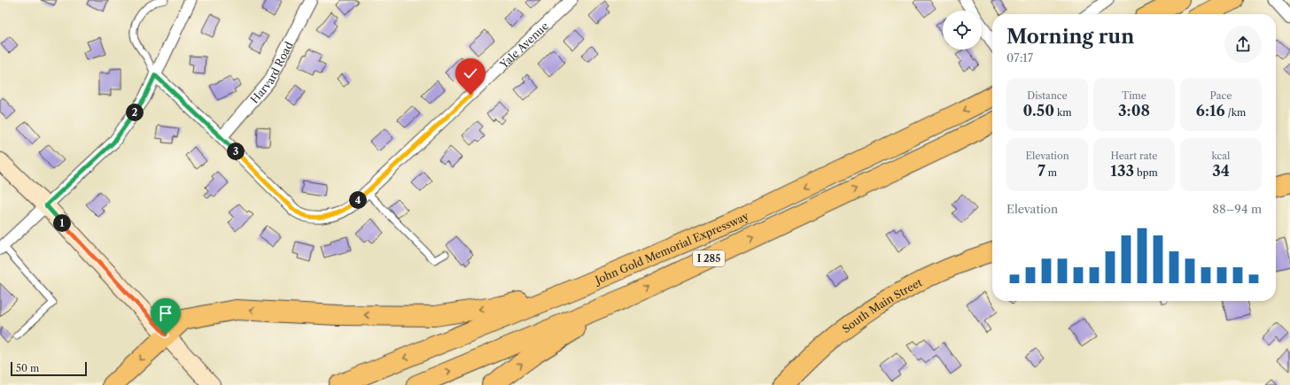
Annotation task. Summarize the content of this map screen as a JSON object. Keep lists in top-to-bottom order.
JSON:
{
  "streets": {
    "highway": ["John Gold Memorial Expressway", "I 285"],
    "main road": ["South Main Street"],
    "street": ["Yale Avenue", "Harvard Road"]
  },
  "crossings": [
    ["Yale Avenue", "Harvard Road"]
  ],
  "scale_bar": "50 m",
  "page": {
    "heading": ["Morning run", "07:17"],
    "stats": [
      ["Distance", "0.50 km"],
      ["Time", "3:08"],
      ["Pace", "6:16 /km"],
      ["Elevation", "7 m"],
      ["Heart rate", "133 bpm"],
      ["kcal", "34"]
    ],
    "pins": [
      "2",
      "3",
      "4",
      "1"
    ],
    "chart": ["Elevation", "88–94 m"],
    "scale": "50 m"
  }
}
